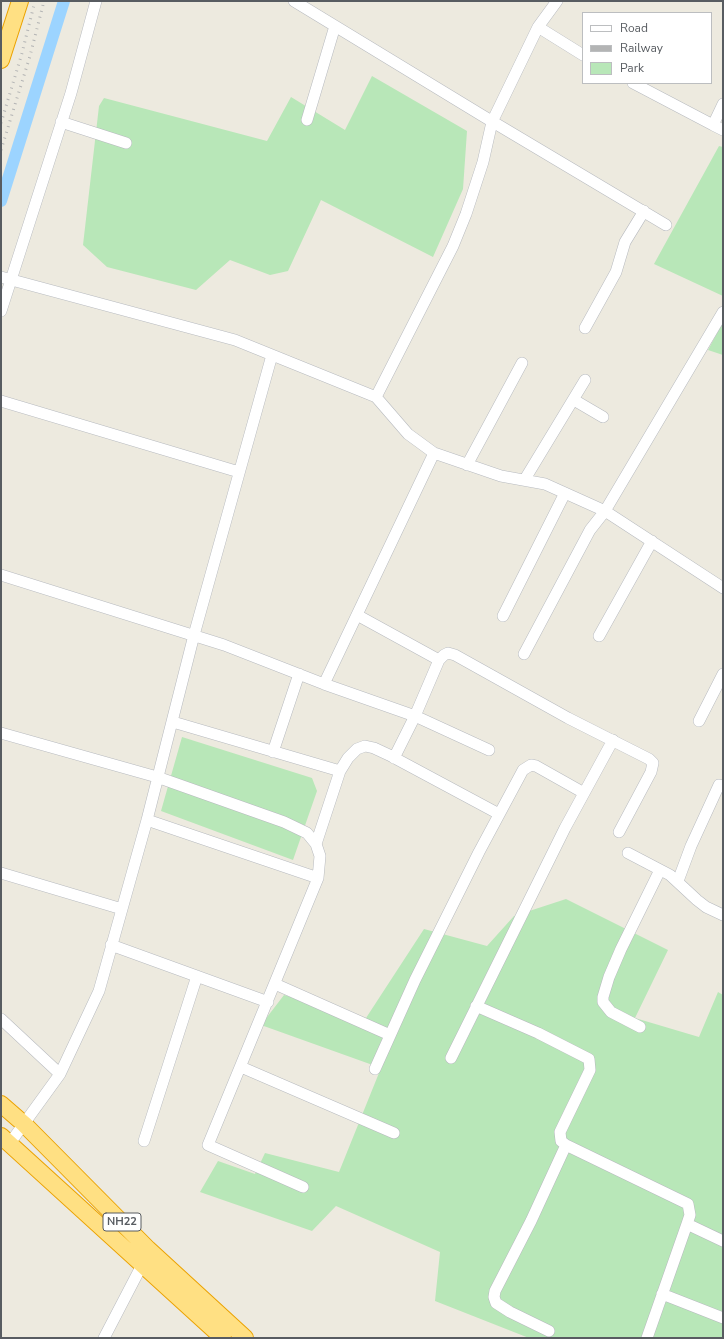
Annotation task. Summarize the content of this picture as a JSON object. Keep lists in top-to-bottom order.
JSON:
{
  "streets": {
    "highway": ["NH22"]
  },
  "legend": ["Road", "Railway", "Park"]
}
